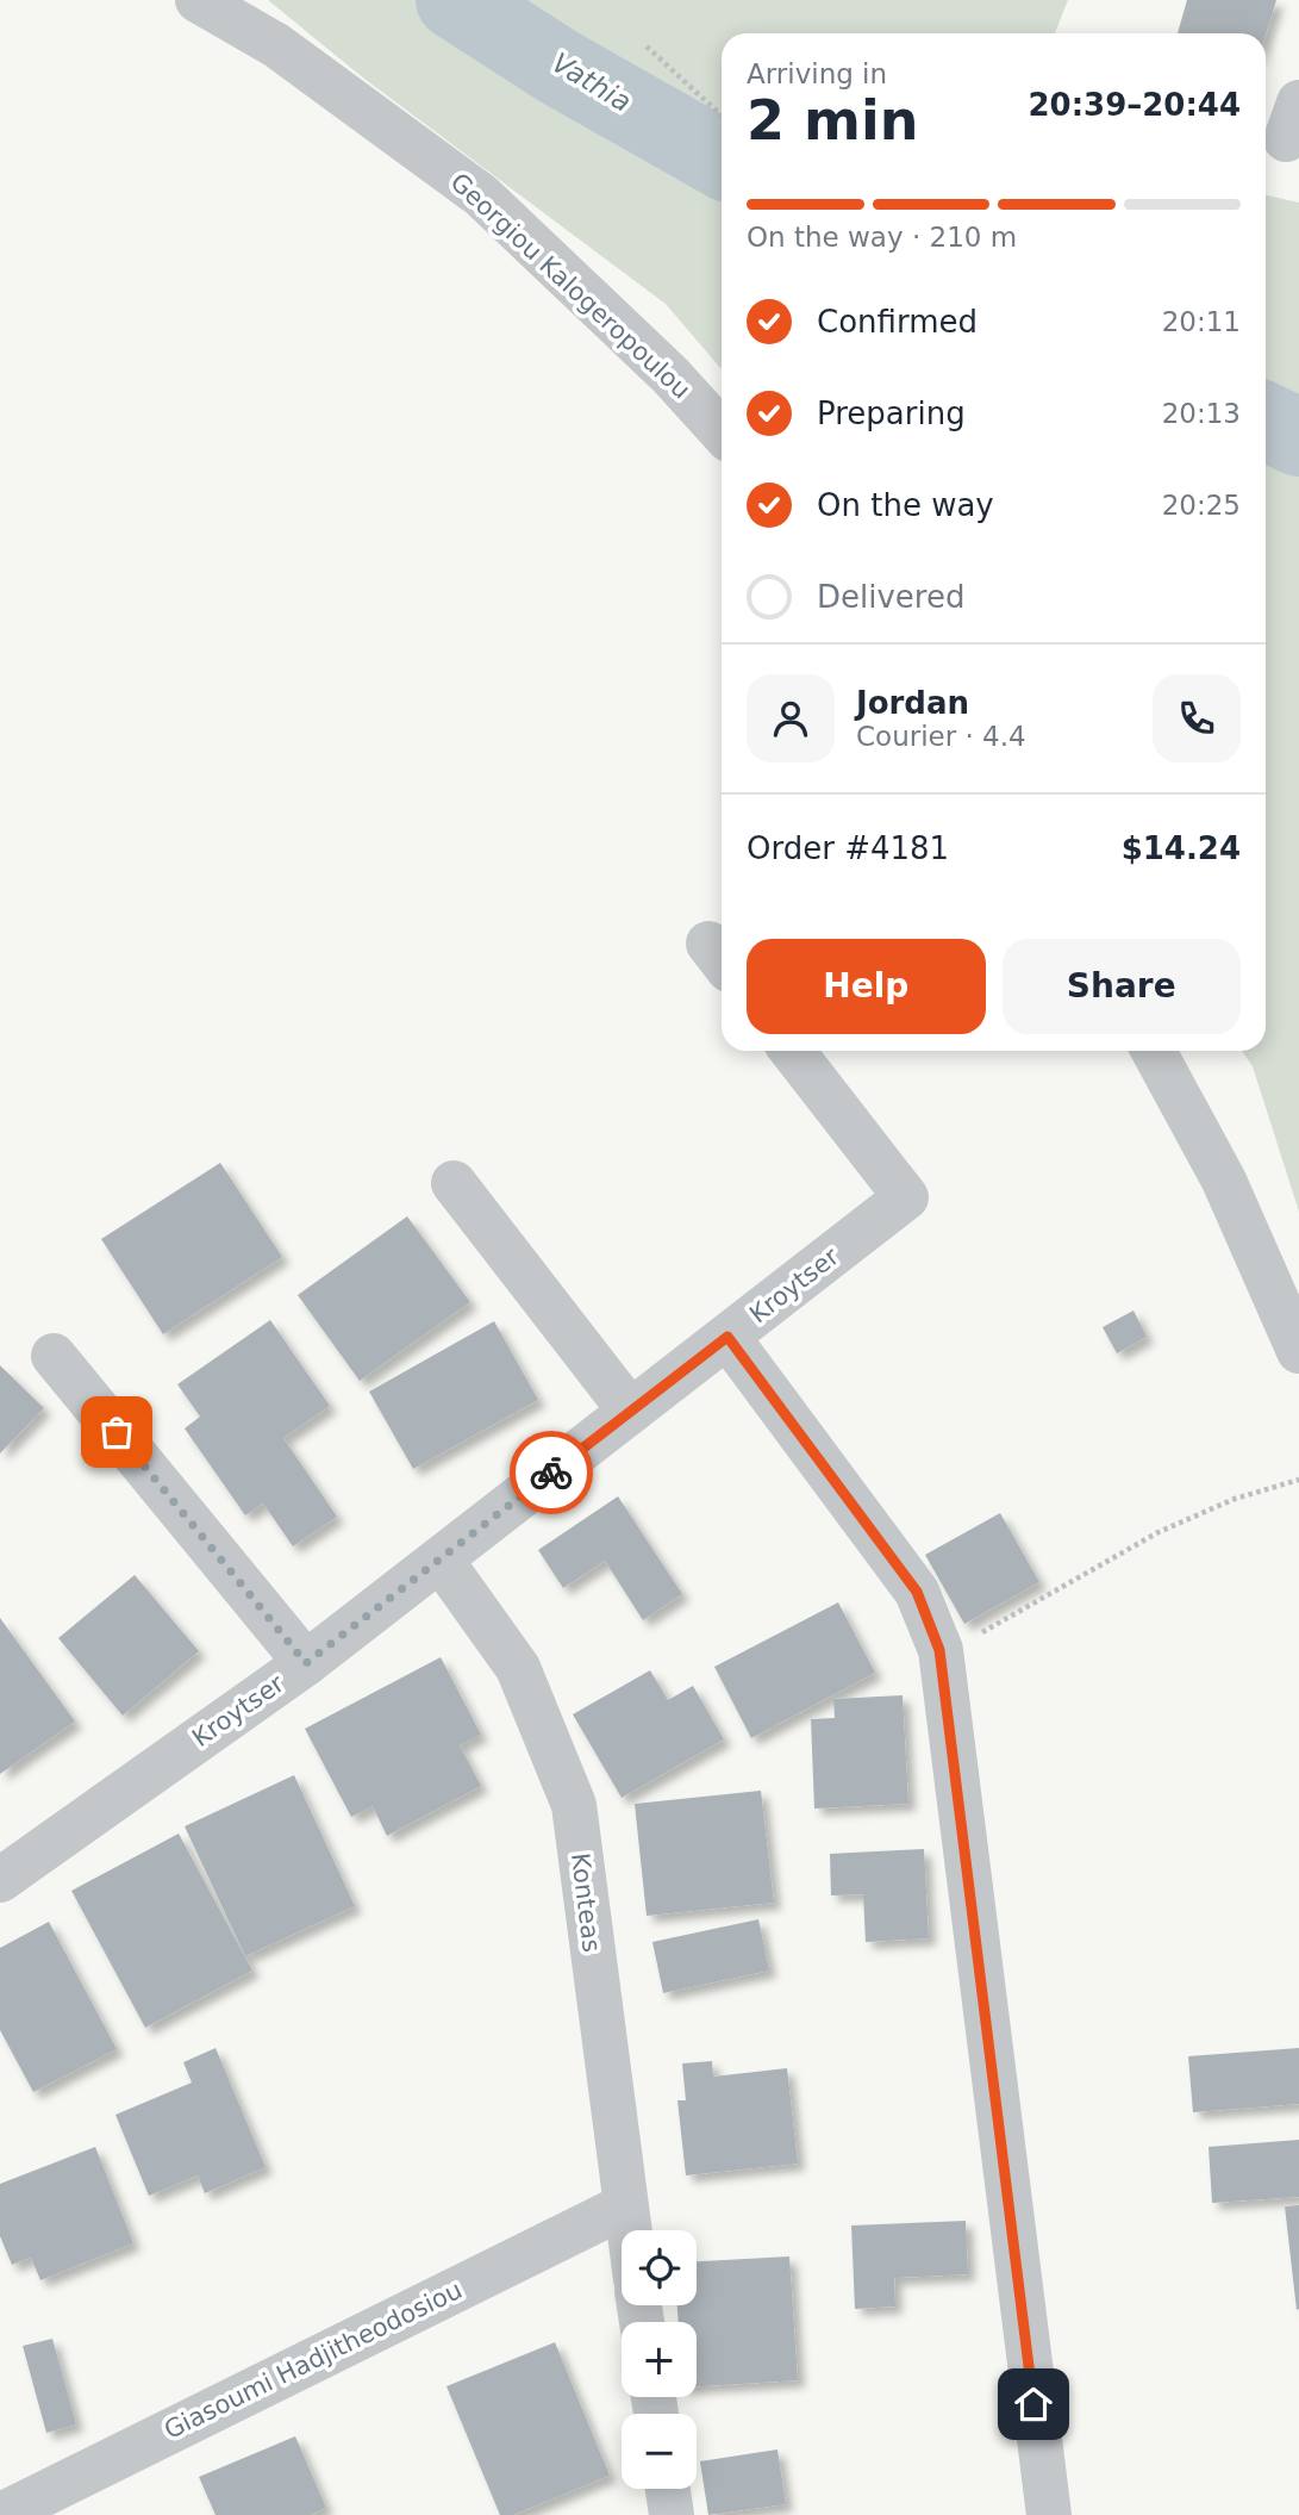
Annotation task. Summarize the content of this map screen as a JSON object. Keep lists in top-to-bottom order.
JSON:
{
  "streets": {
    "street": [
      "Georgiou Kalogeropoulou",
      "Kroytser",
      "Konteas",
      "Giasoumi Hadjitheodosiou"
    ]
  },
  "crossings": [
    ["Kroytser", "Konteas"],
    ["Konteas", "Giasoumi Hadjitheodosiou"]
  ],
  "water": ["Vathia"],
  "page": {
    "heading": ["2 min", "Arriving in", "20:39–20:44"],
    "panel": [
      "Jordan",
      "Courier · 4.4",
      "Order #4181",
      "$14.24"
    ],
    "bar": "On the way · 210 m",
    "list": [
      ["Confirmed", "20:11"],
      ["Preparing", "20:13"],
      ["On the way", "20:25"],
      "Delivered"
    ],
    "buttons": ["Help", "Share"],
    "map_buttons": ["+", "−"]
  }
}
